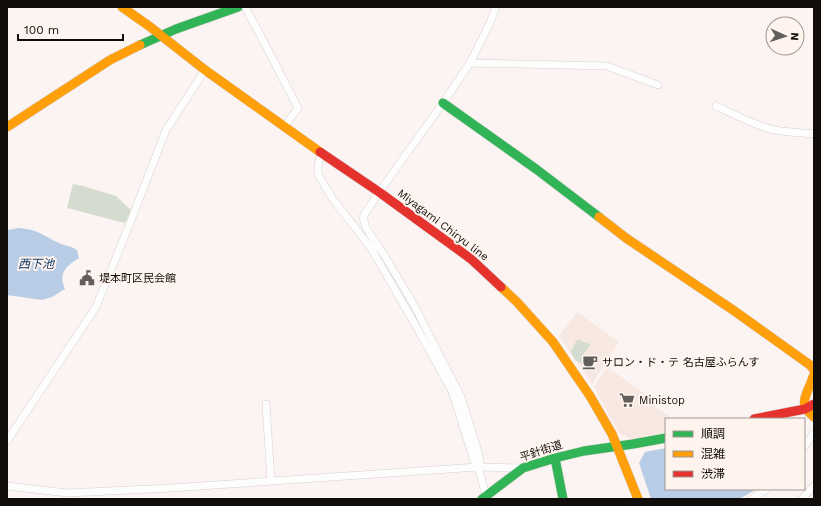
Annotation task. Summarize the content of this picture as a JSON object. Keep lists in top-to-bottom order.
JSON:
{
  "streets": {
    "main road": ["Miyagami Chiryu line", "平針街道"]
  },
  "crossings": [
    ["Miyagami Chiryu line", "平針街道"]
  ],
  "water": ["西下池"],
  "places": {
    "public building": ["堤本町区民会館"],
    "cafe": ["サロン・ド・テ 名古屋ふらんす"],
    "supermarket": ["Ministop"]
  },
  "legend": ["順調", "混雑", "渋滞"],
  "scale_bar": "100 m",
  "north": "right"
}
